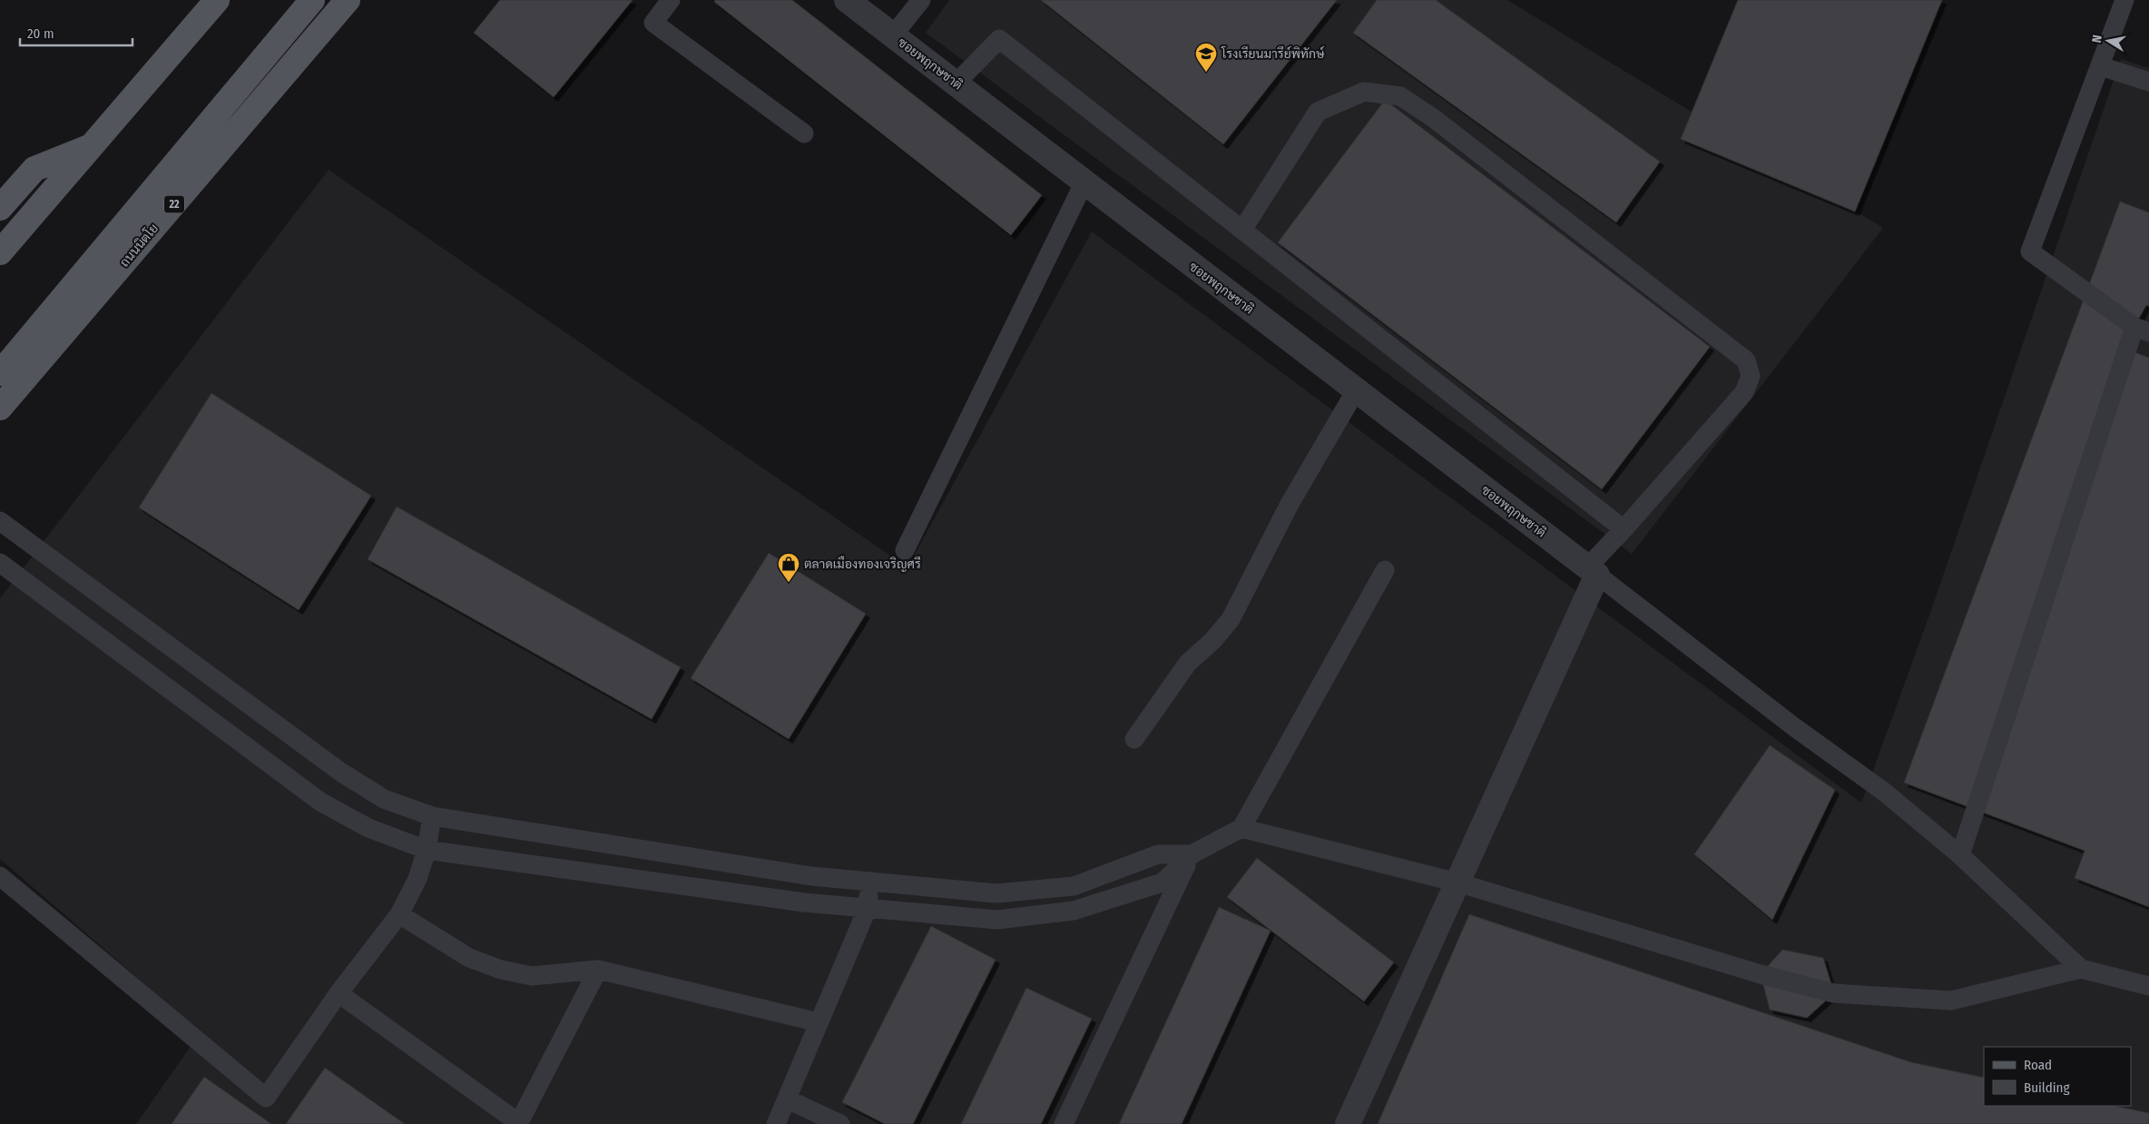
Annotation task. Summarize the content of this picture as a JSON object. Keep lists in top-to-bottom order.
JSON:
{
  "streets": {
    "main road": ["22", "ถนนนิตโย"],
    "street": ["ซอยพฤกษชาติ"]
  },
  "places": {
    "school or university": ["โรงเรียนมารีย์พิทักษ์"],
    "shop": ["ตลาดเมืองทองเจริญศรี"]
  },
  "legend": ["Road", "Building"],
  "scale_bar": "20 m",
  "north": "left"
}
